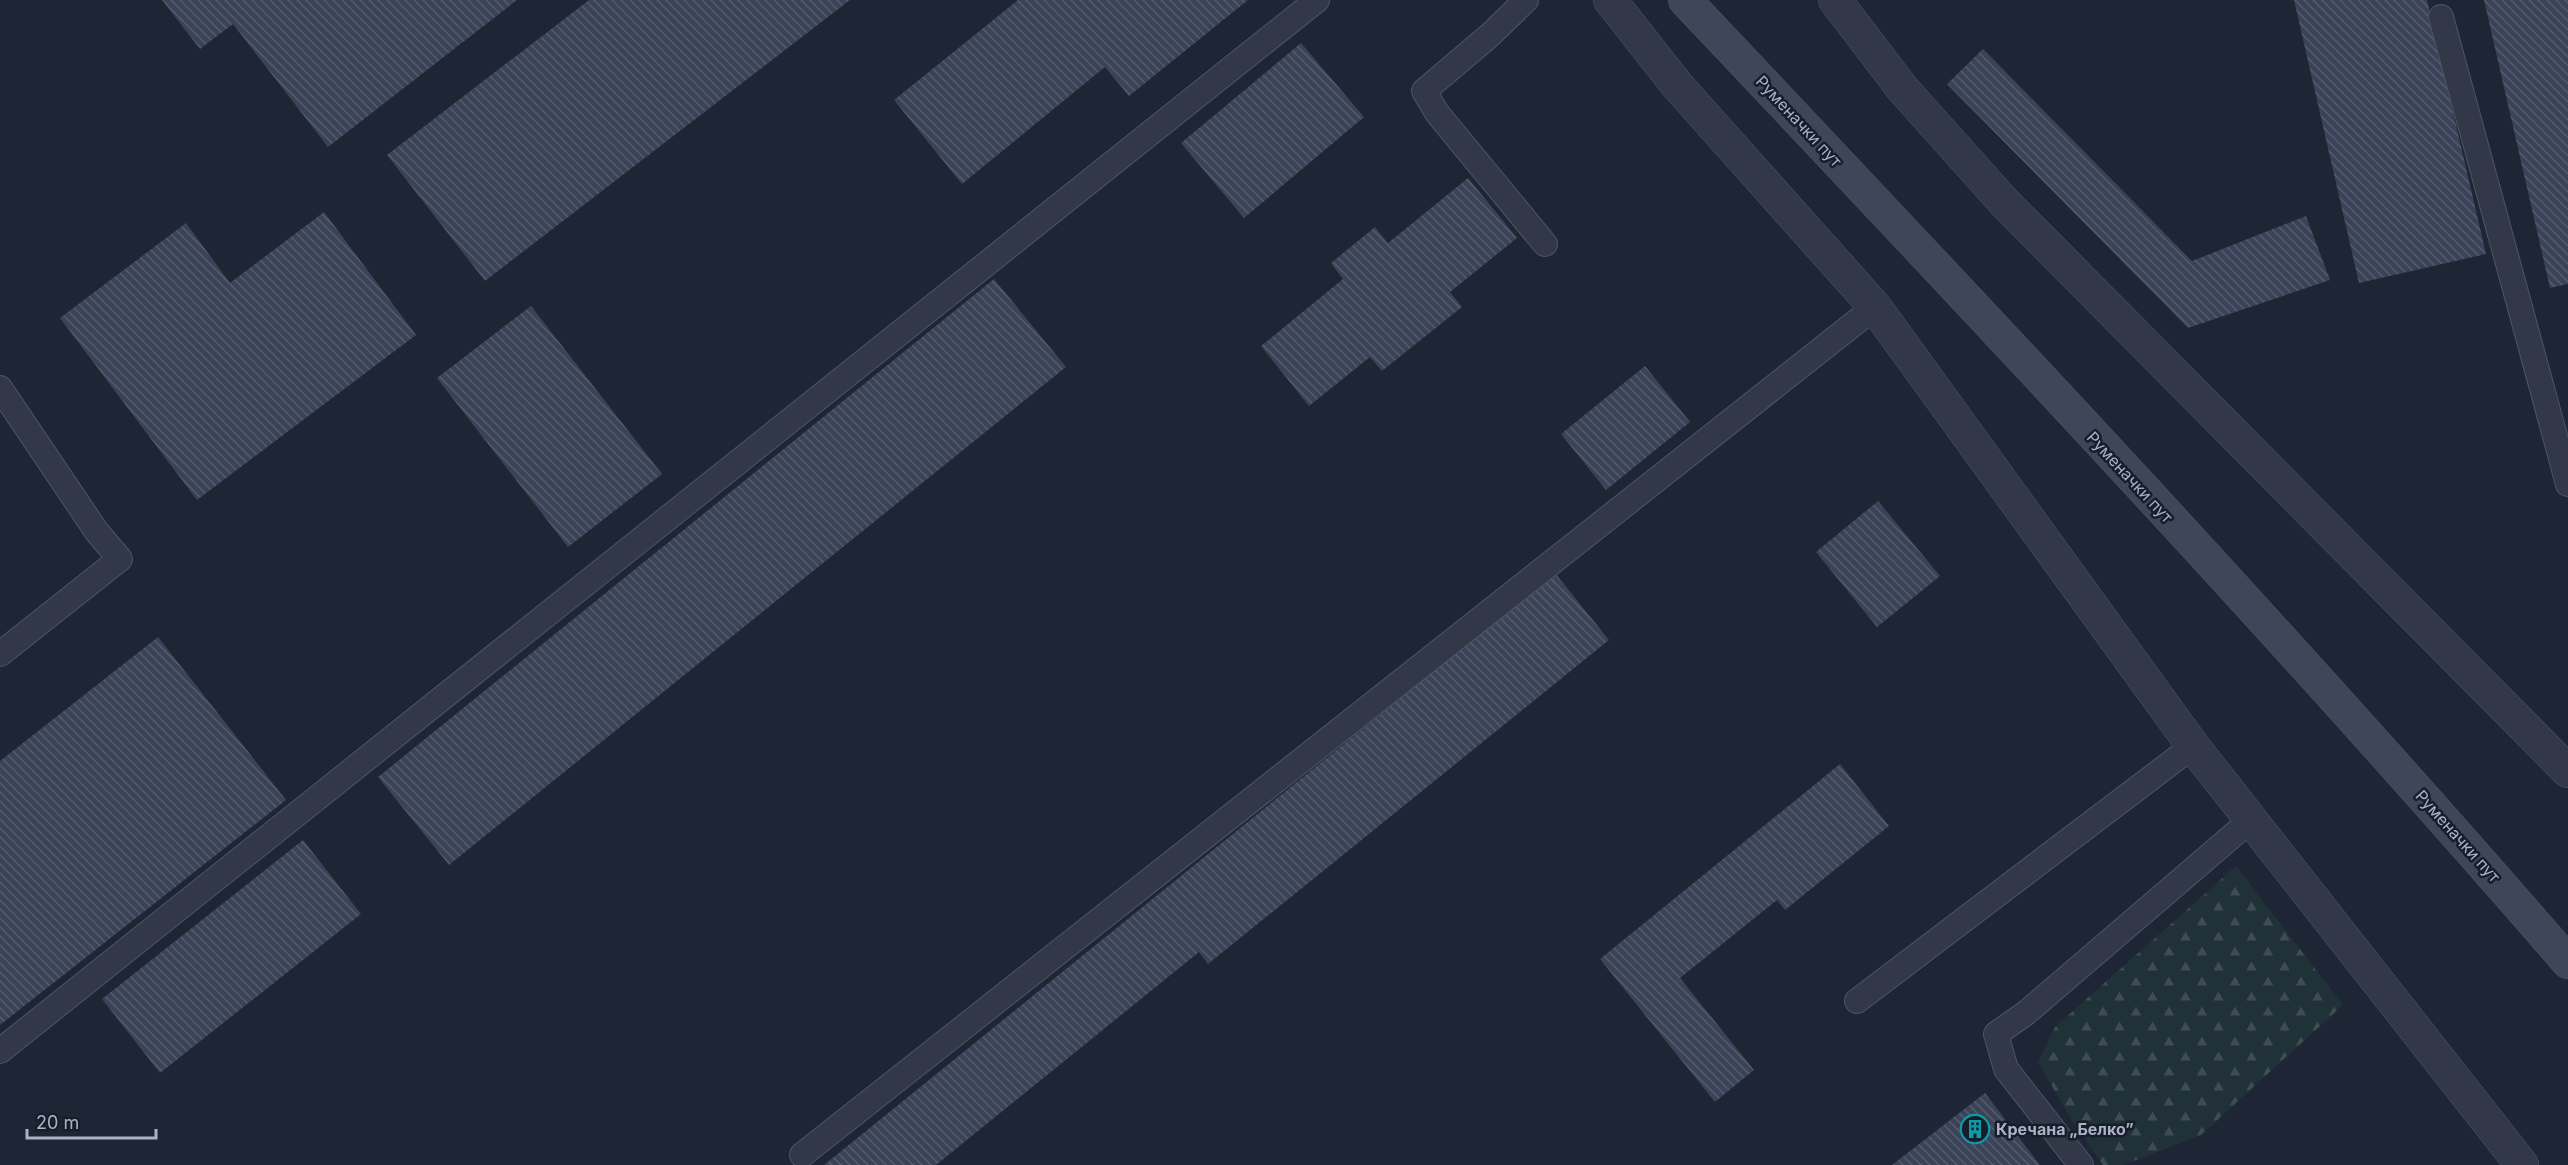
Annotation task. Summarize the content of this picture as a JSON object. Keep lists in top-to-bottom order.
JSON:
{
  "streets": {
    "main road": ["Руменачки пут"]
  },
  "places": {
    "building": ["Кречана „Белко”"]
  },
  "scale_bar": "20 m"
}
